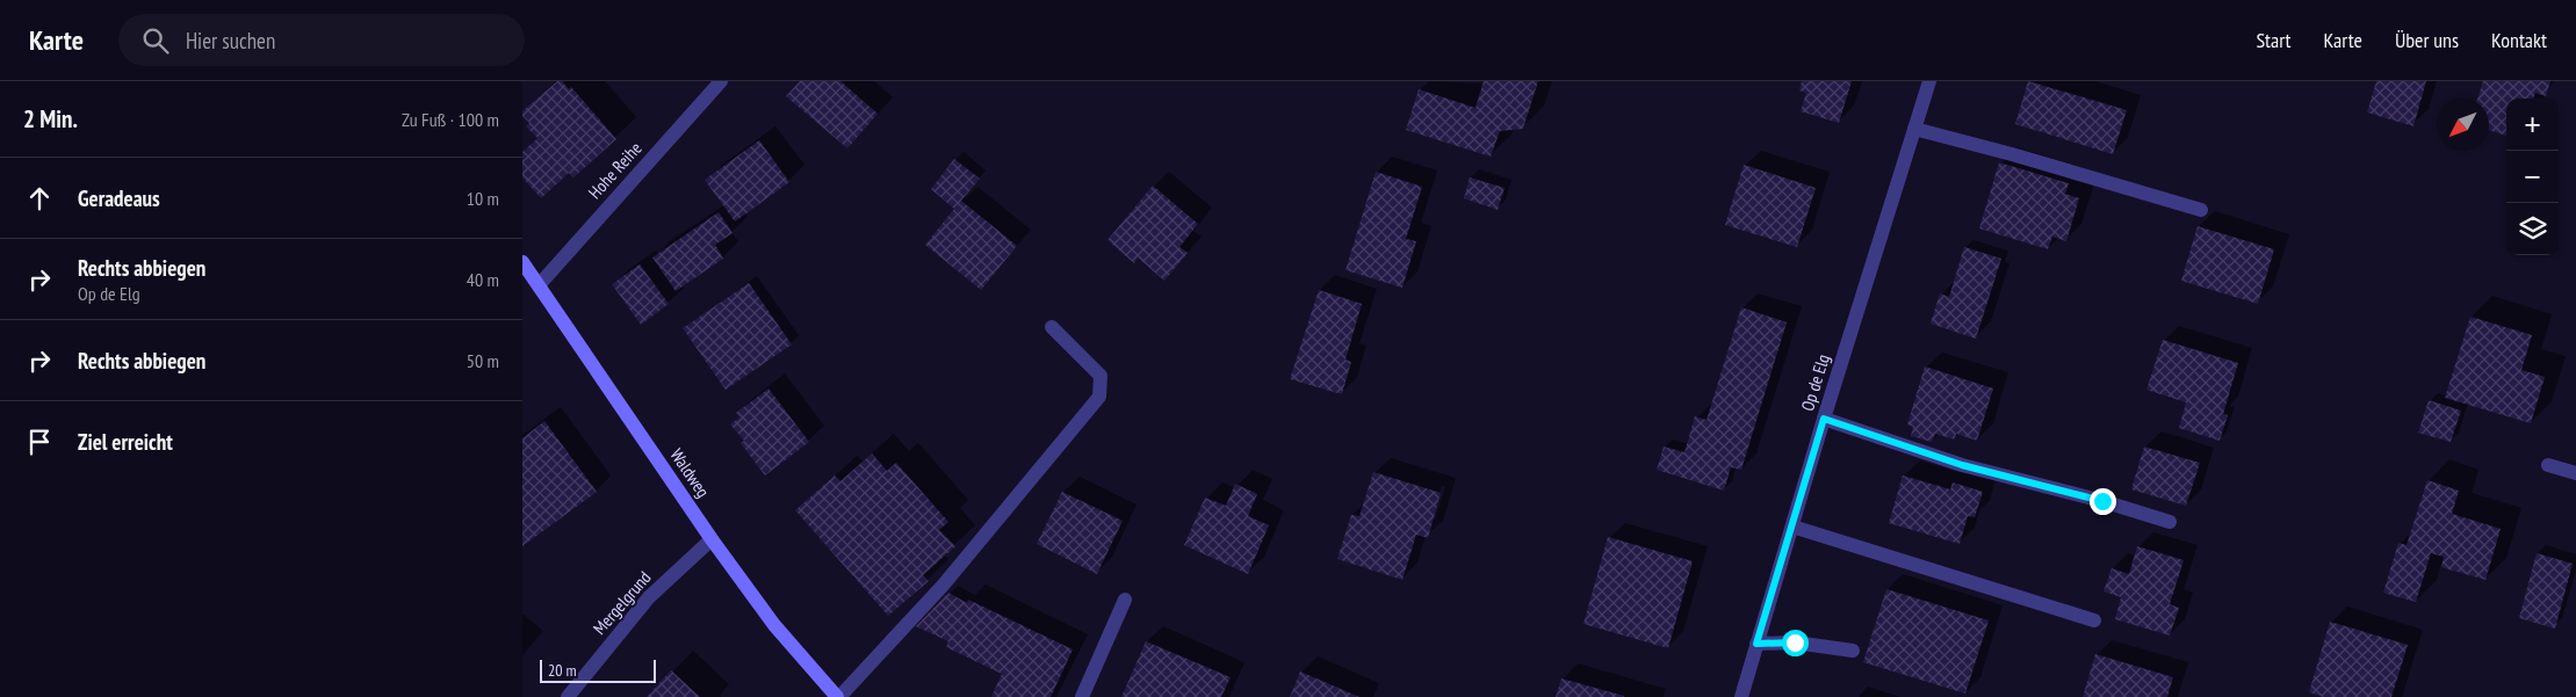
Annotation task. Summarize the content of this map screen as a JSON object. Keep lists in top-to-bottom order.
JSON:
{
  "streets": {
    "main road": ["Waldweg"],
    "street": ["Hohe Reihe", "Op de Elg", "Mergelgrund"]
  },
  "crossings": [
    ["Hohe Reihe", "Waldweg"],
    ["Waldweg", "Mergelgrund"]
  ],
  "scale_bar": "20 m",
  "north": "bottom left",
  "page": {
    "header": "Karte",
    "search": "Hier suchen",
    "nav": [
      "Start",
      "Karte",
      "Über uns",
      "Kontakt"
    ],
    "heading": ["2 Min.", "Zu Fuß · 100 m"],
    "map_buttons": ["+", "−"],
    "list": [
      ["Geradeaus", "10 m"],
      ["Rechts abbiegen", "Op de Elg", "40 m"],
      ["Rechts abbiegen", "50 m"],
      "Ziel erreicht"
    ],
    "scale": "20 m"
  }
}
